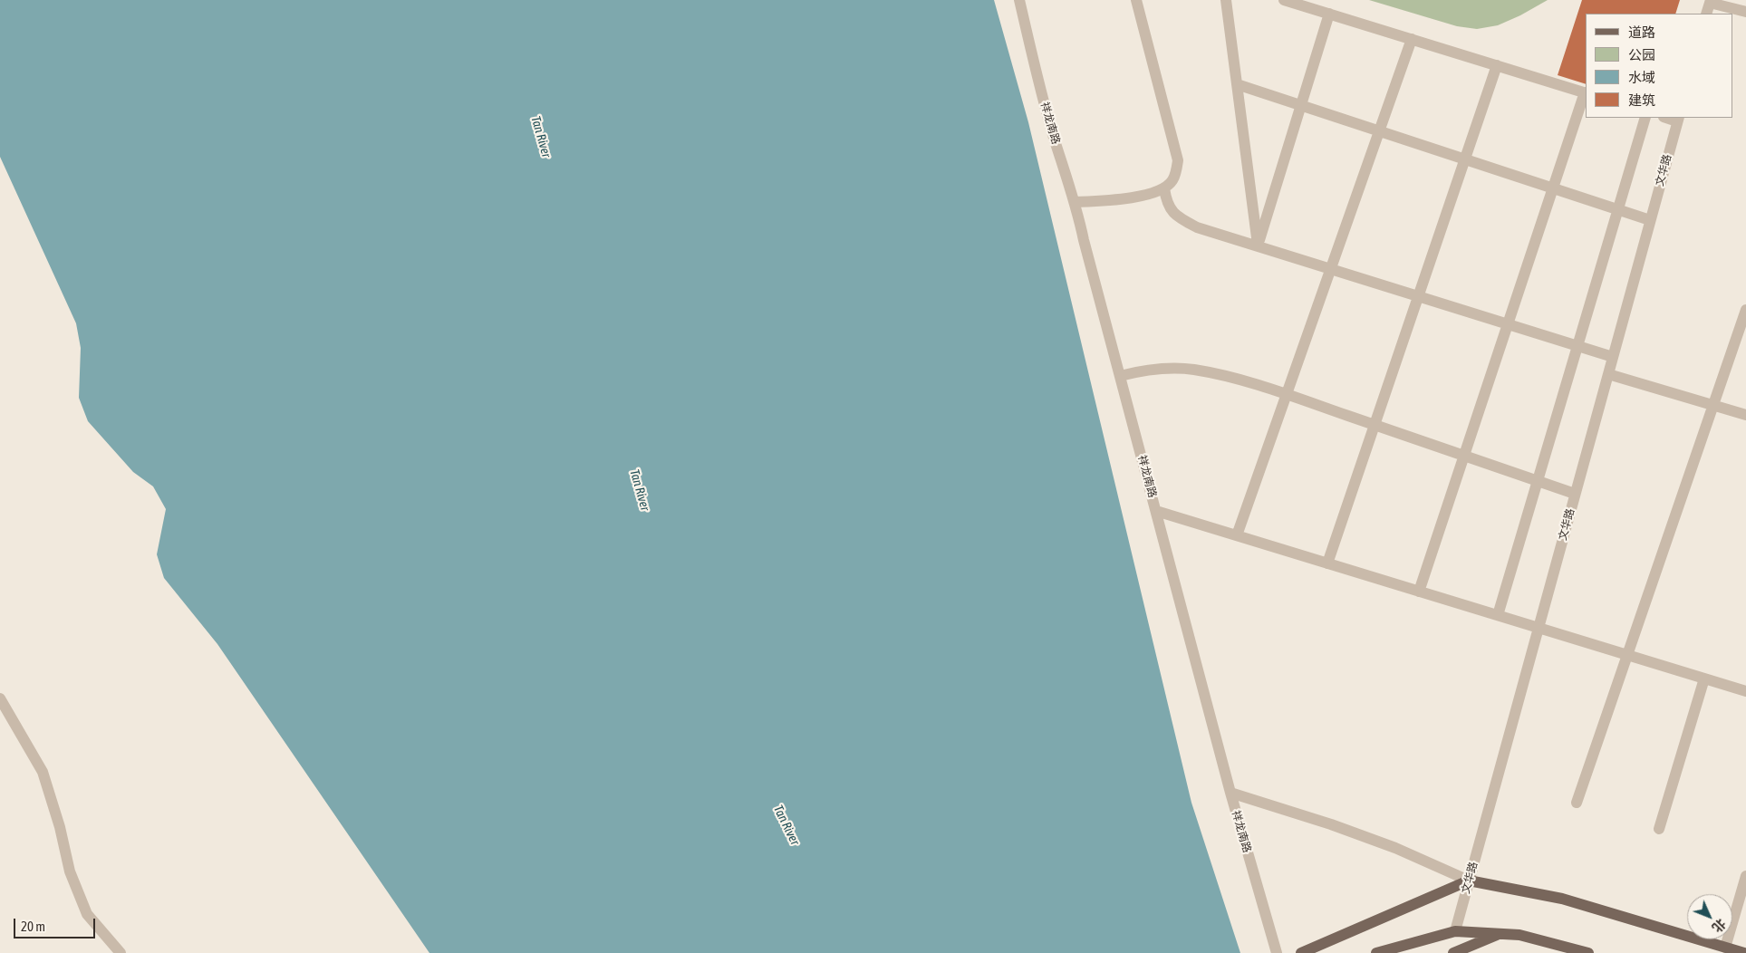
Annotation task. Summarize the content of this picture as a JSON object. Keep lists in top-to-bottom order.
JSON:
{
  "streets": {
    "street": ["祥龙南路", "文华路"]
  },
  "water": ["Tan River"],
  "legend": [
    "道路",
    "公园",
    "水域",
    "建筑"
  ],
  "scale_bar": "20 m",
  "north": "bottom right"
}
